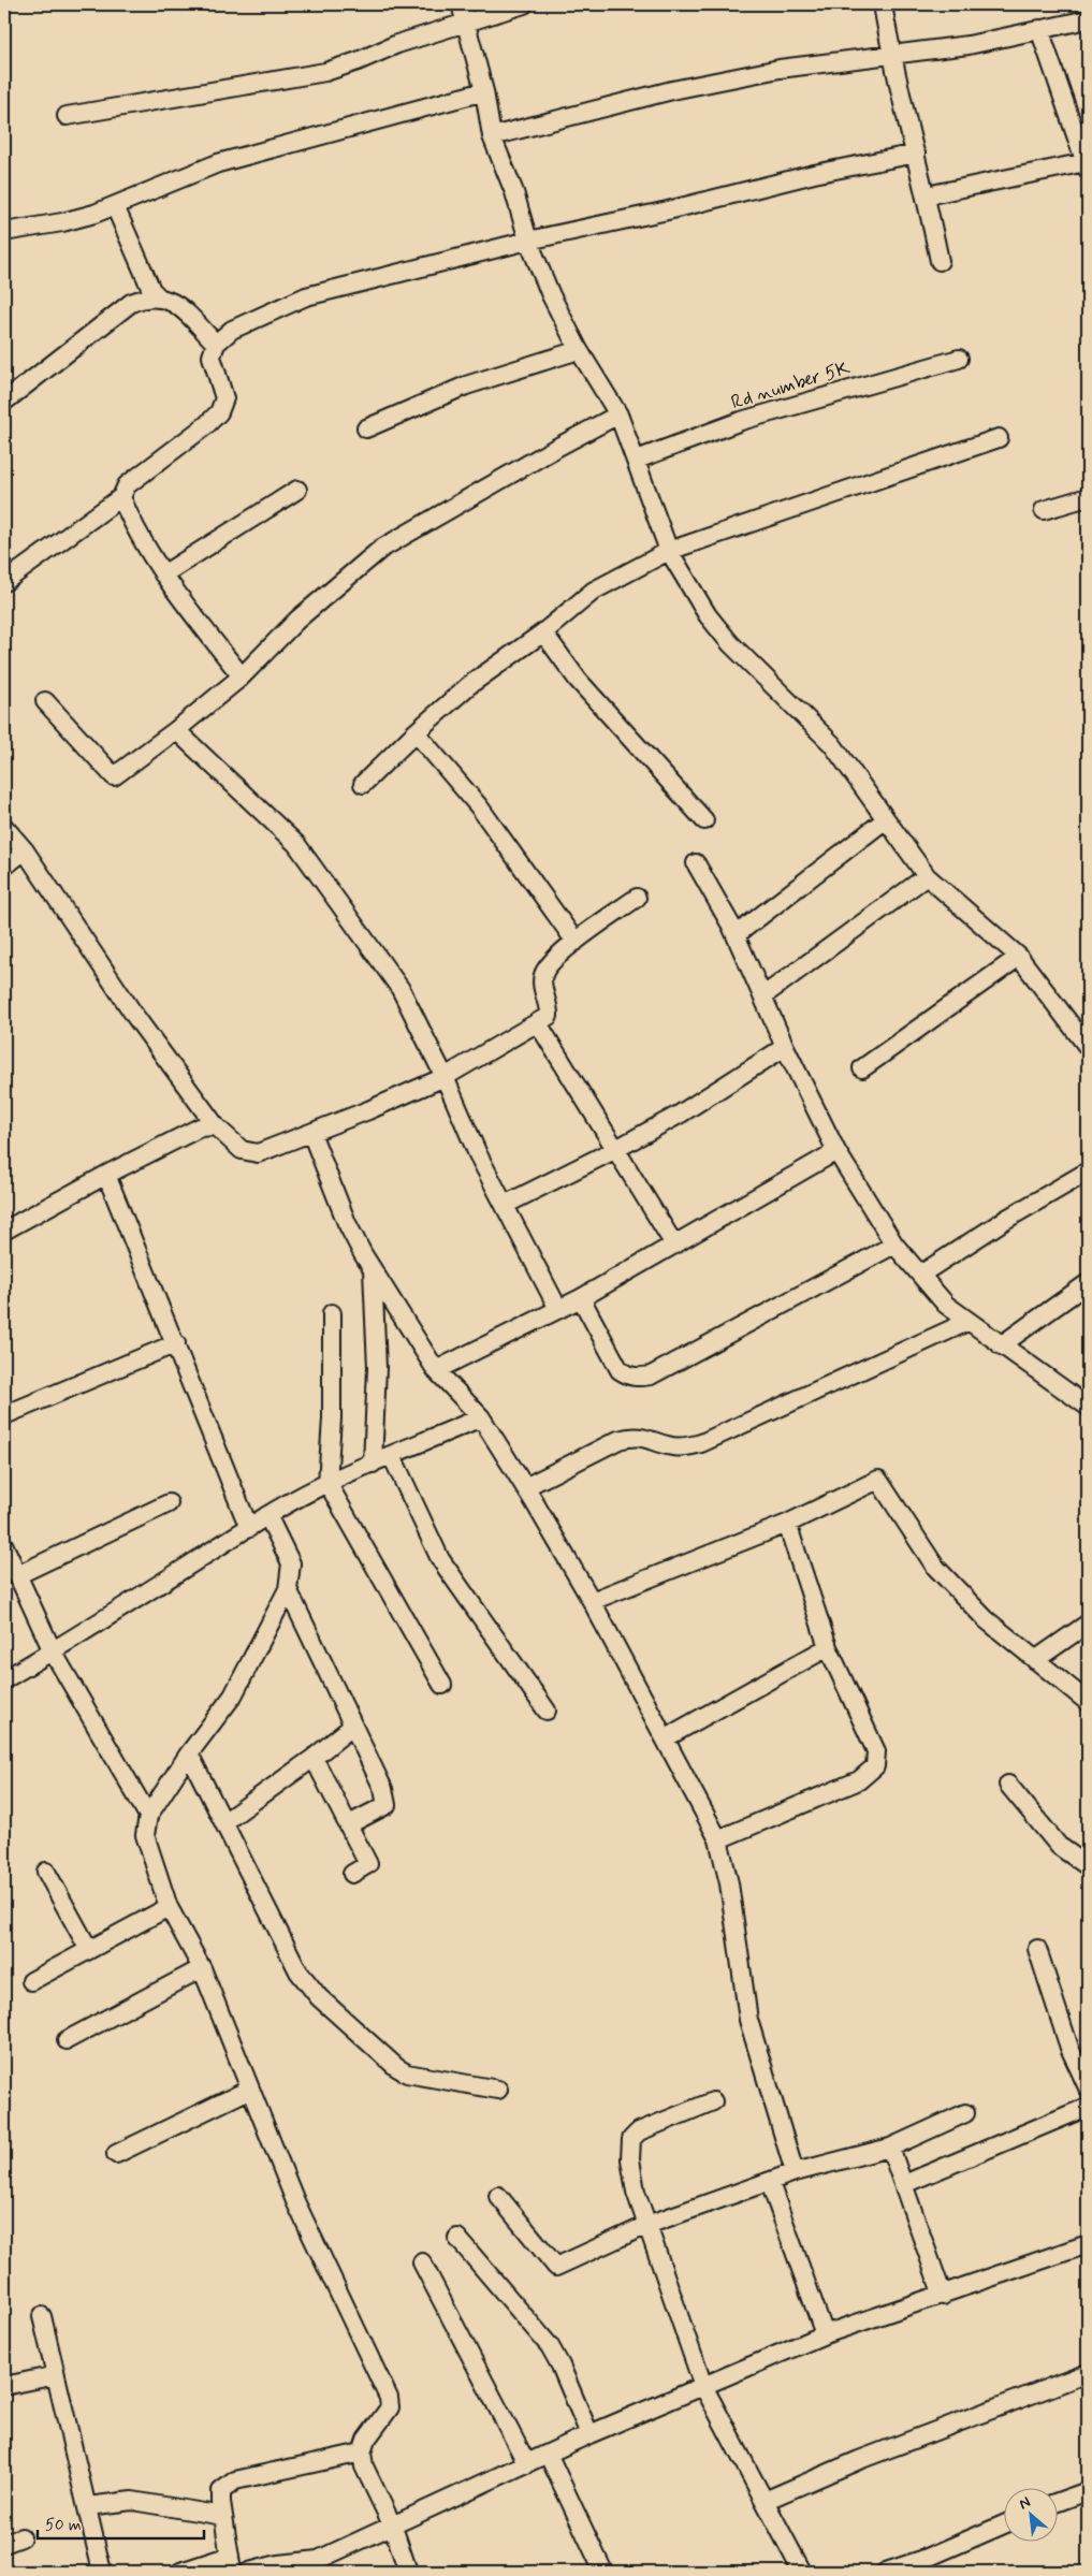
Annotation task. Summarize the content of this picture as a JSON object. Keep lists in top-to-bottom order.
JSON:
{
  "streets": {
    "street": ["Rd number 5K"]
  },
  "scale_bar": "50 m",
  "north": "top left"
}
